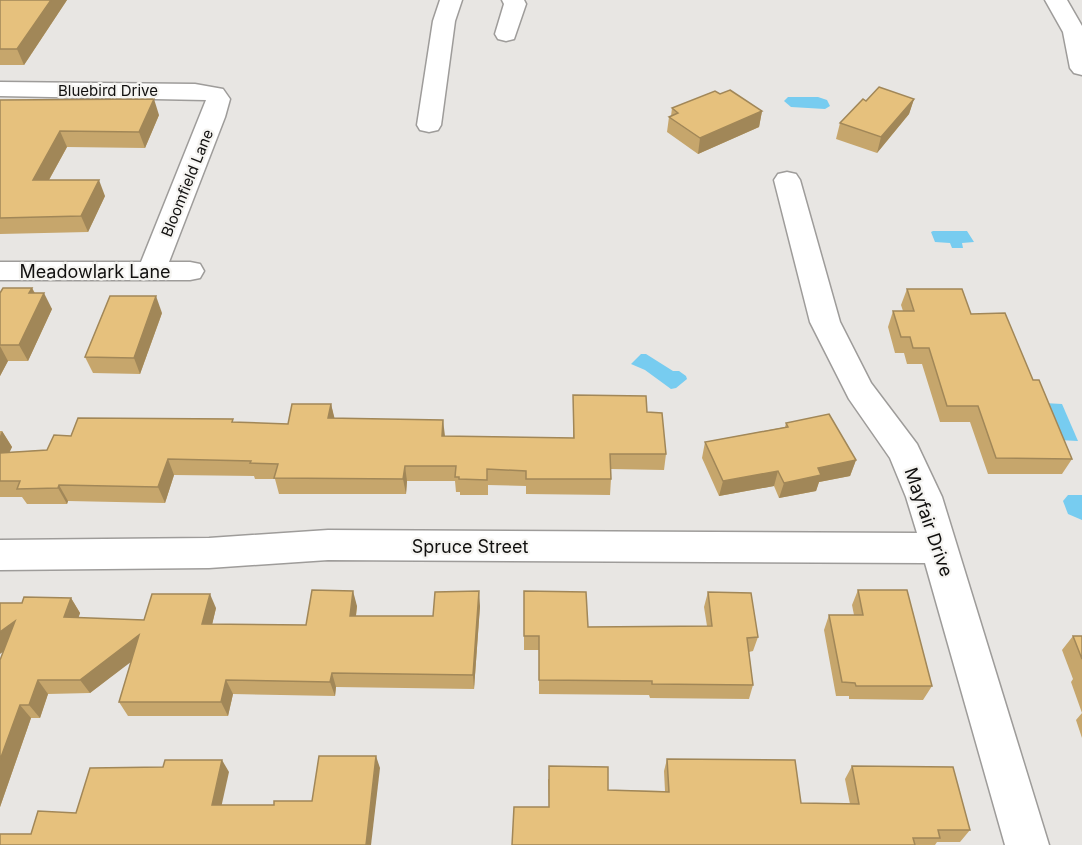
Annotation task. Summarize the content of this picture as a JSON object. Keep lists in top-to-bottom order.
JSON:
{
  "streets": {
    "street": [
      "Bluebird Drive",
      "Bloomfield Lane",
      "Meadowlark Lane",
      "Mayfair Drive",
      "Spruce Street"
    ]
  },
  "crossings": [
    ["Bluebird Drive", "Bloomfield Lane"],
    ["Bloomfield Lane", "Meadowlark Lane"],
    ["Mayfair Drive", "Spruce Street"]
  ]
}
